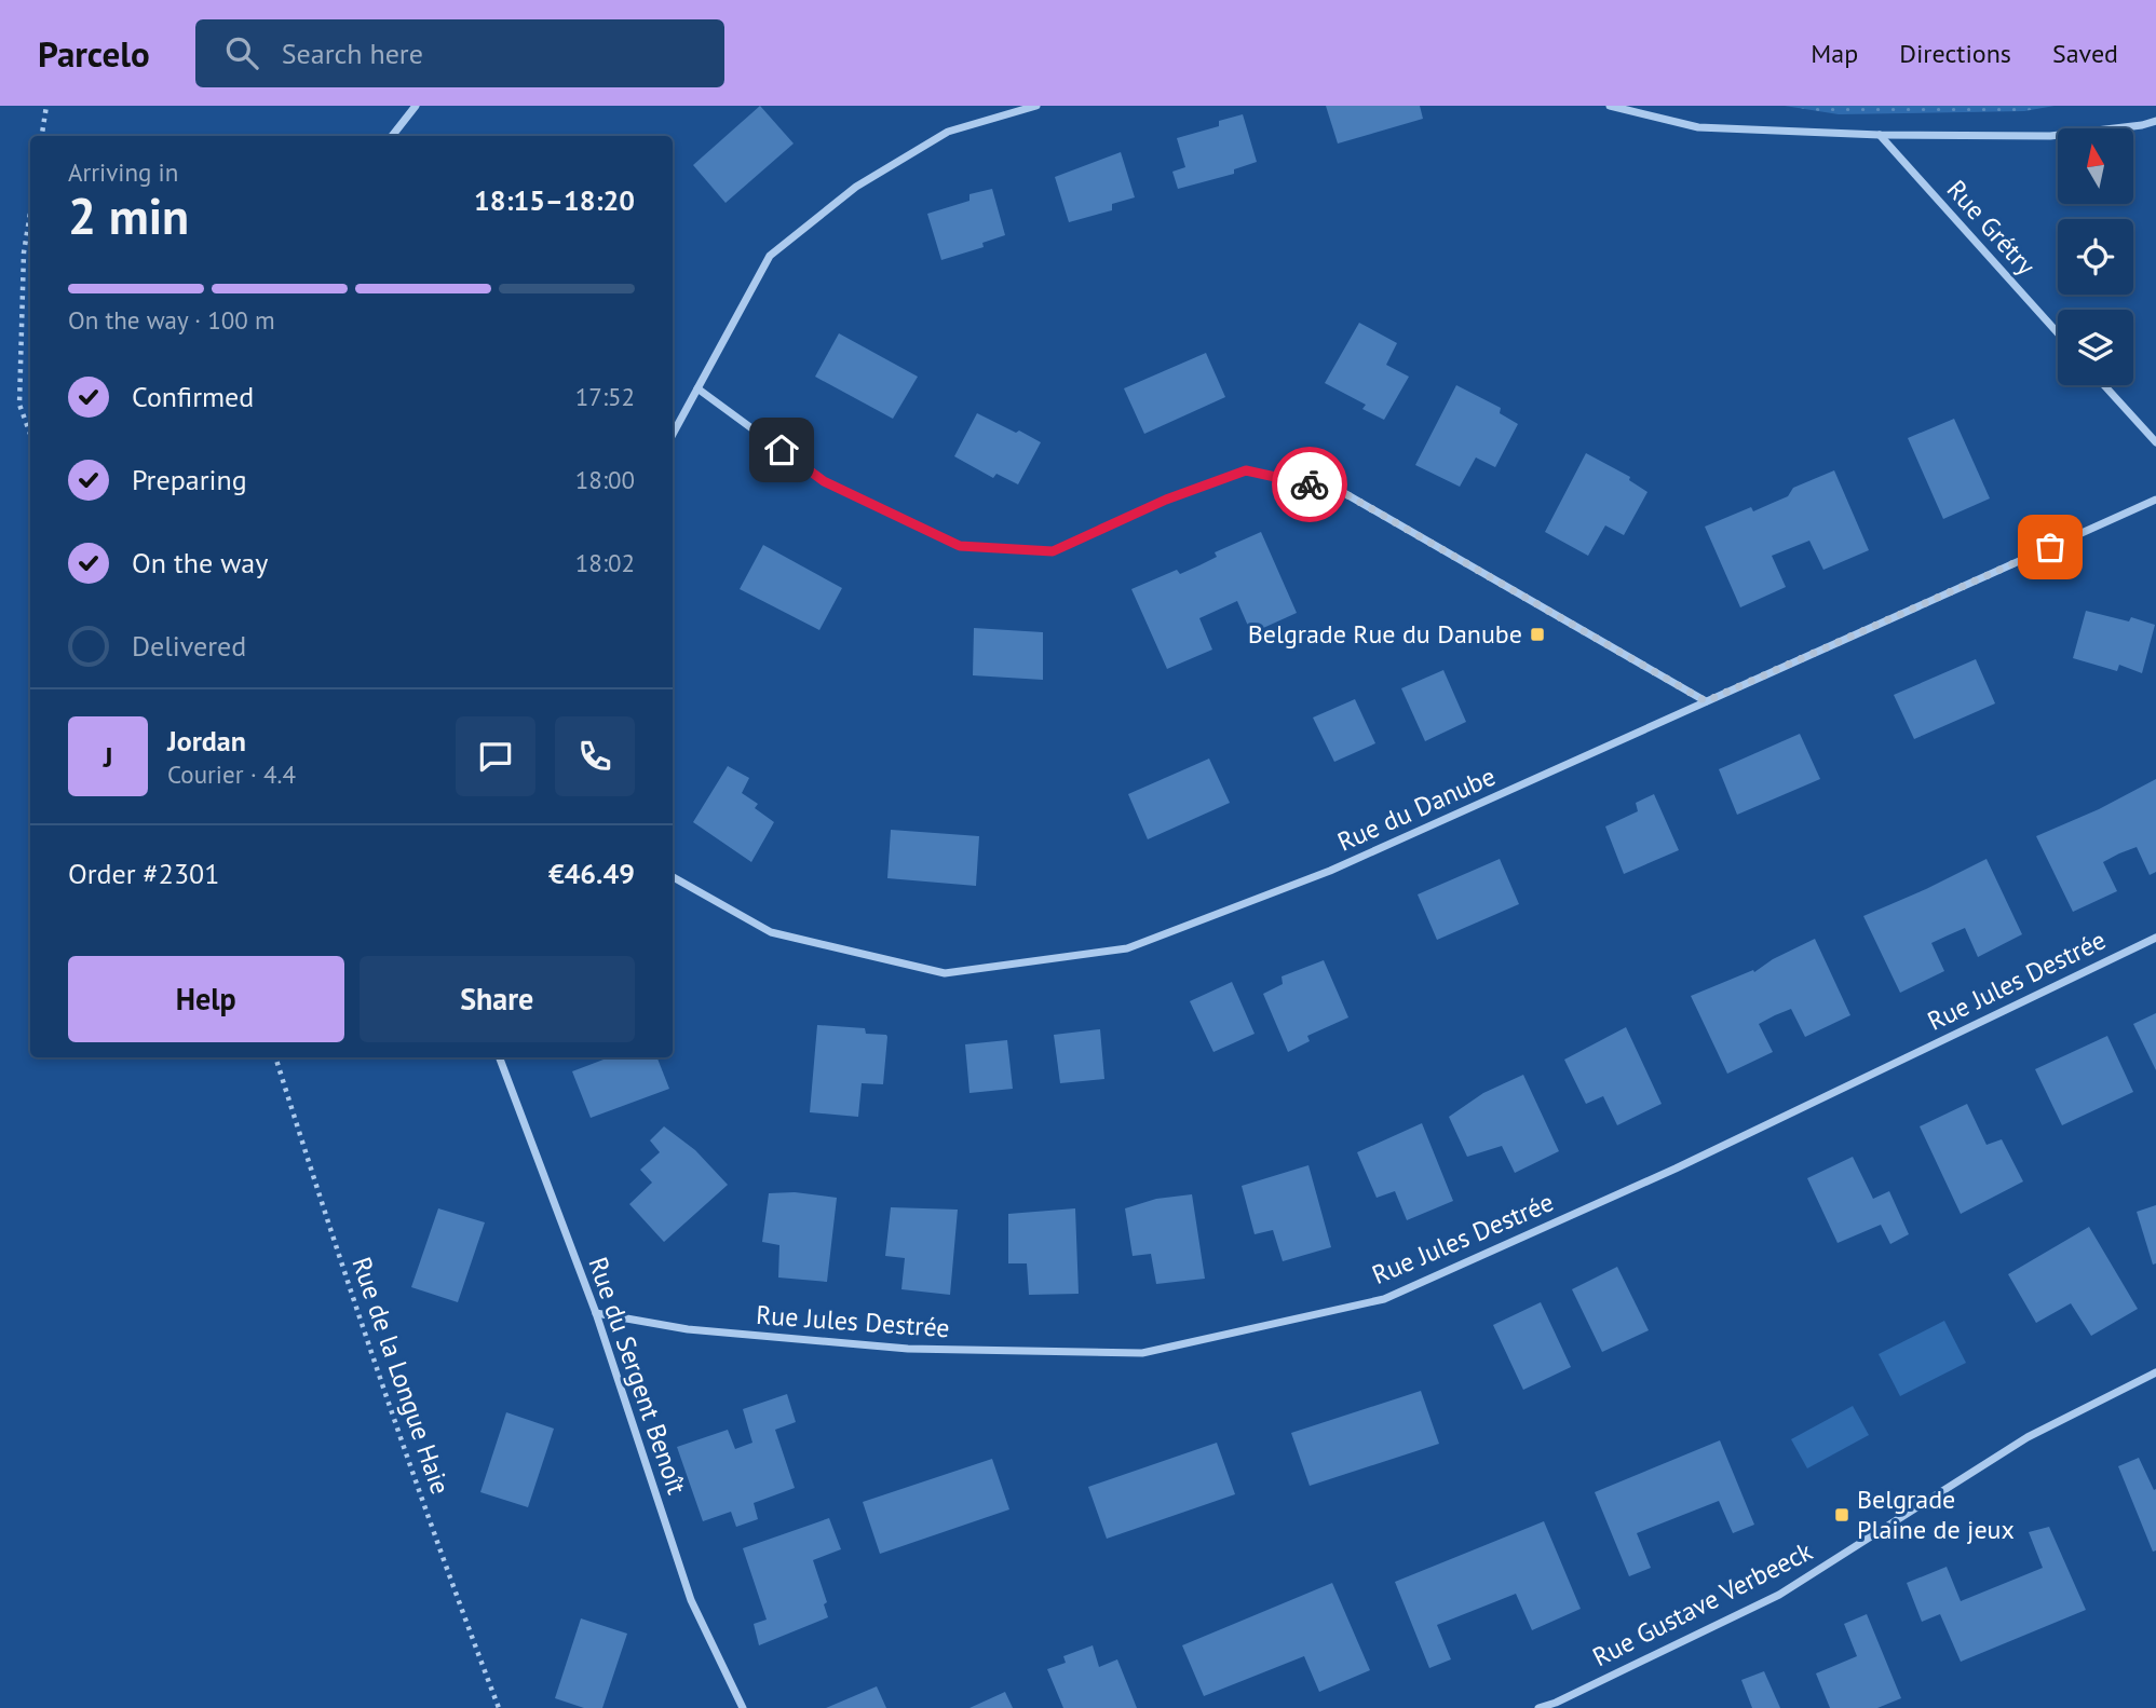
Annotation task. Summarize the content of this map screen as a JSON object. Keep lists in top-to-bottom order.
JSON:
{
  "streets": {
    "street": [
      "Rue Grétry",
      "Rue du Danube",
      "Rue Jules Destrée",
      "Rue du Sergent Benoît",
      "Rue Gustave Verbeeck"
    ],
    "path": ["Rue de la Longue Haie"]
  },
  "crossings": [
    ["Rue Jules Destrée", "Rue du Sergent Benoît"]
  ],
  "places": {
    "transit": ["Belgrade Rue du Danube", "Belgrade Plaine de jeux"]
  },
  "north": "top",
  "page": {
    "header": "Parcelo",
    "search": "Search here",
    "nav": ["Map", "Directions", "Saved"],
    "heading": ["2 min", "Arriving in", "18:15–18:20"],
    "panel": [
      "Jordan",
      "Courier · 4.4",
      "Order #2301",
      "€46.49"
    ],
    "bar": "On the way · 100 m",
    "list": [
      ["Confirmed", "17:52"],
      ["Preparing", "18:00"],
      ["On the way", "18:02"],
      "Delivered"
    ],
    "round": "J",
    "buttons": ["Help", "Share"]
  }
}
